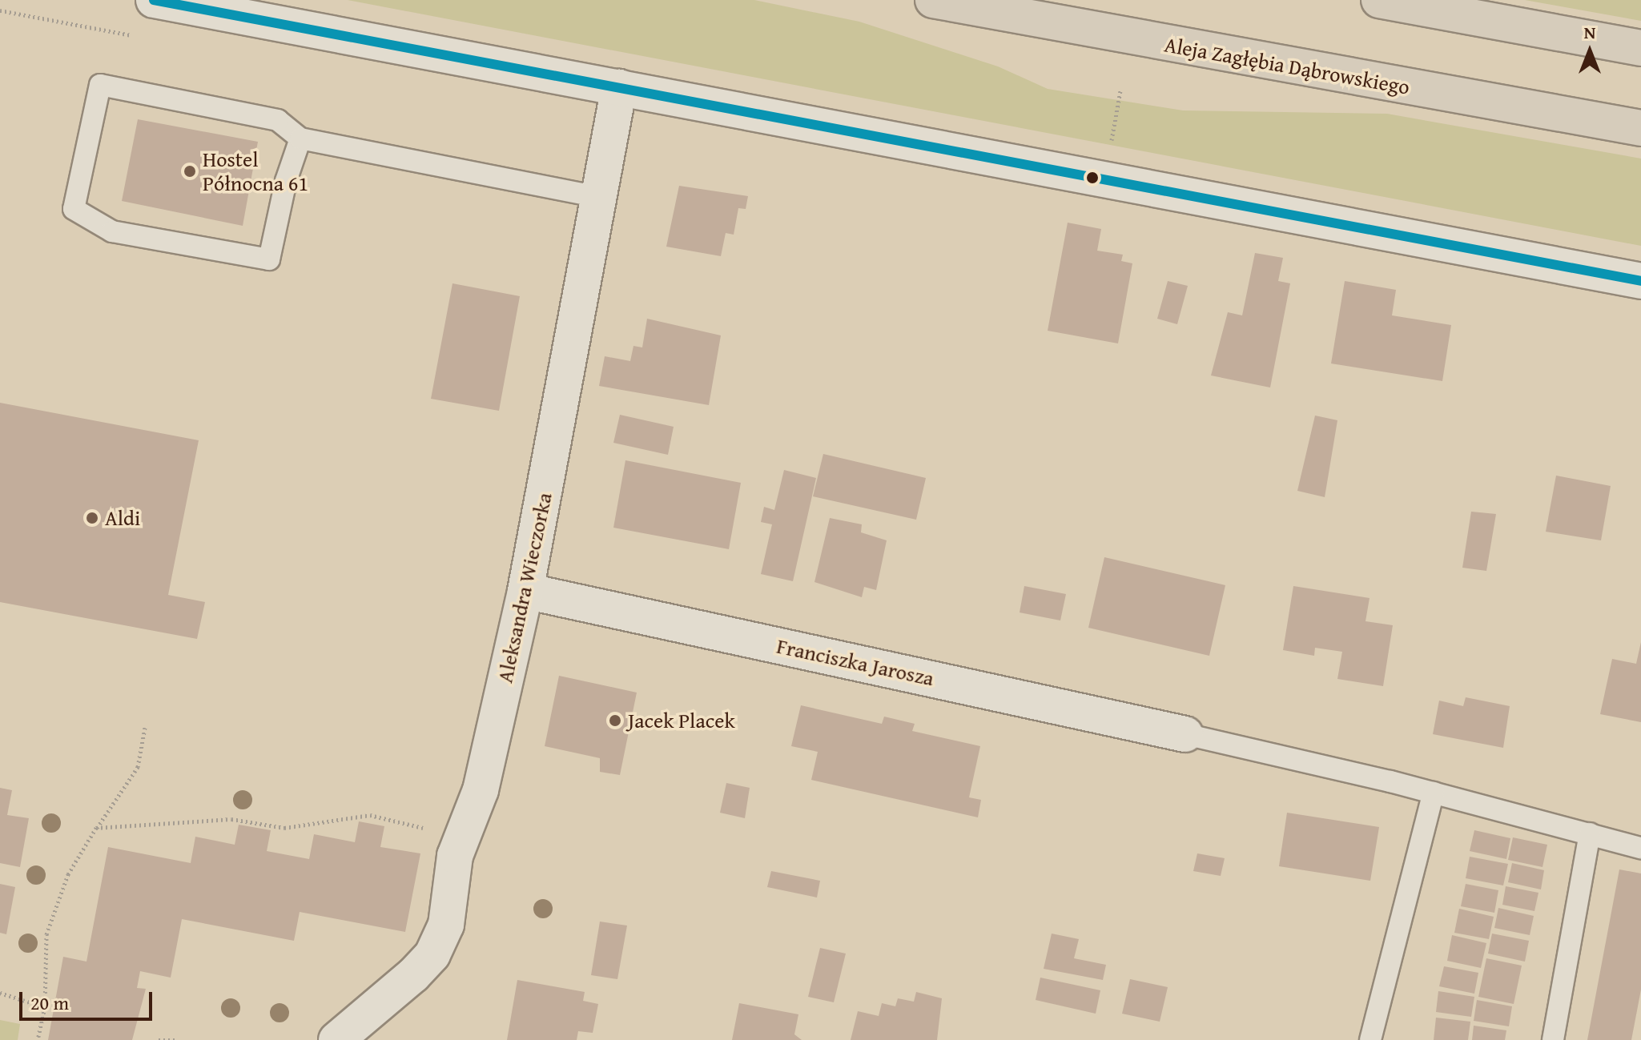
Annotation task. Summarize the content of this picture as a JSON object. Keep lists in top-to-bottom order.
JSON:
{
  "streets": {
    "main road": ["Aleja Zagłębia Dąbrowskiego"],
    "street": ["Aleksandra Wieczorka", "Franciszka Jarosza"]
  },
  "crossings": [
    ["Aleksandra Wieczorka", "Franciszka Jarosza"]
  ],
  "places": ["Hostel Północna 61", "Aldi", "Jacek Placek"],
  "scale_bar": "20 m",
  "north": "top"
}
